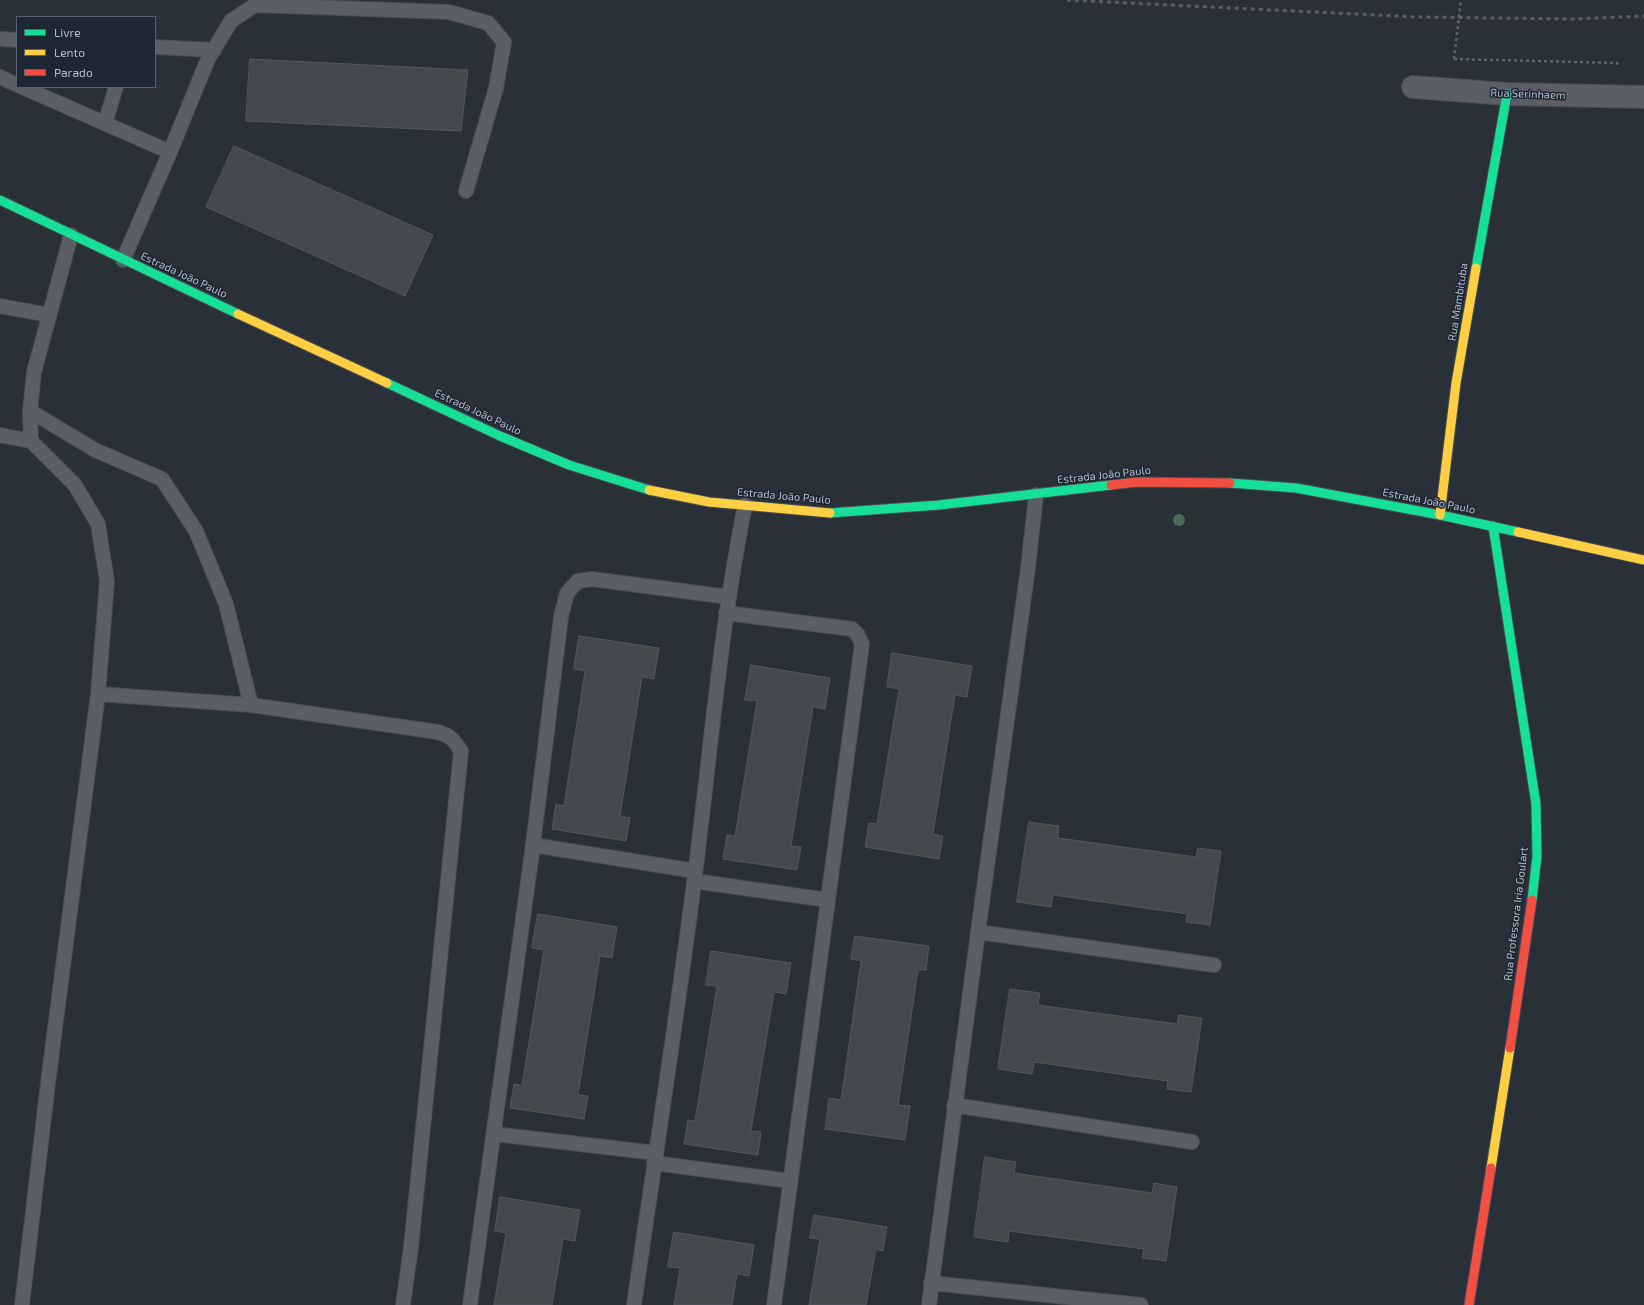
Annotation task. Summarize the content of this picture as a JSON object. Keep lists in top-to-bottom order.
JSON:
{
  "streets": {
    "main road": ["Estrada João Paulo", "Rua Mambituba", "Rua Professora Iria Goulart"],
    "street": ["Rua Serinhaem"]
  },
  "crossings": [
    ["Rua Serinhaem", "Rua Mambituba"],
    ["Estrada João Paulo", "Rua Mambituba"],
    ["Estrada João Paulo", "Rua Professora Iria Goulart"]
  ],
  "legend": ["Livre", "Lento", "Parado"]
}
